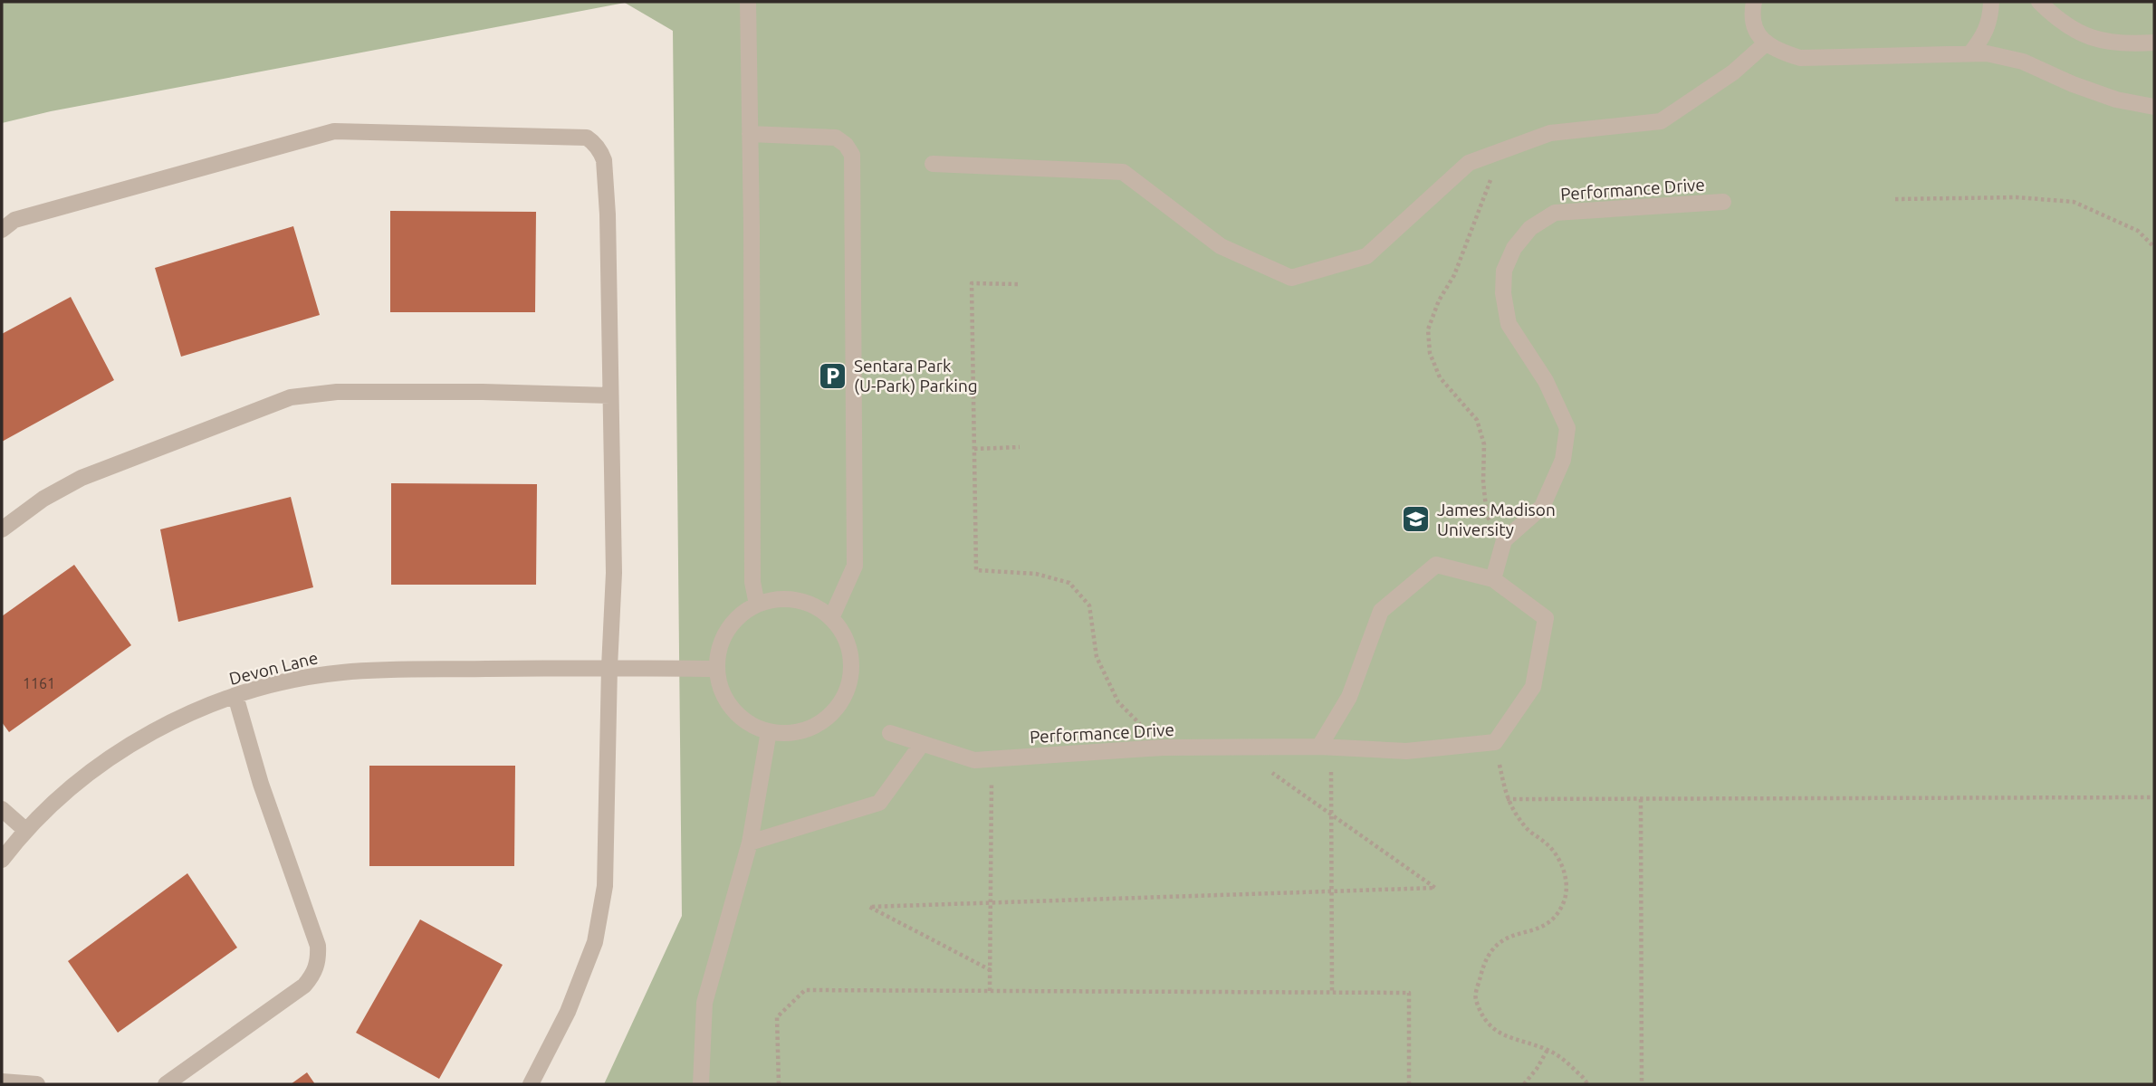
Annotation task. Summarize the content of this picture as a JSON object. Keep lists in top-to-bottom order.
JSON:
{
  "streets": {
    "street": ["Performance Drive", "Devon Lane"]
  },
  "places": {
    "parking": ["Sentara Park (U-Park) Parking"],
    "school or university": ["James Madison University"]
  },
  "house_numbers": ["1161"]
}
